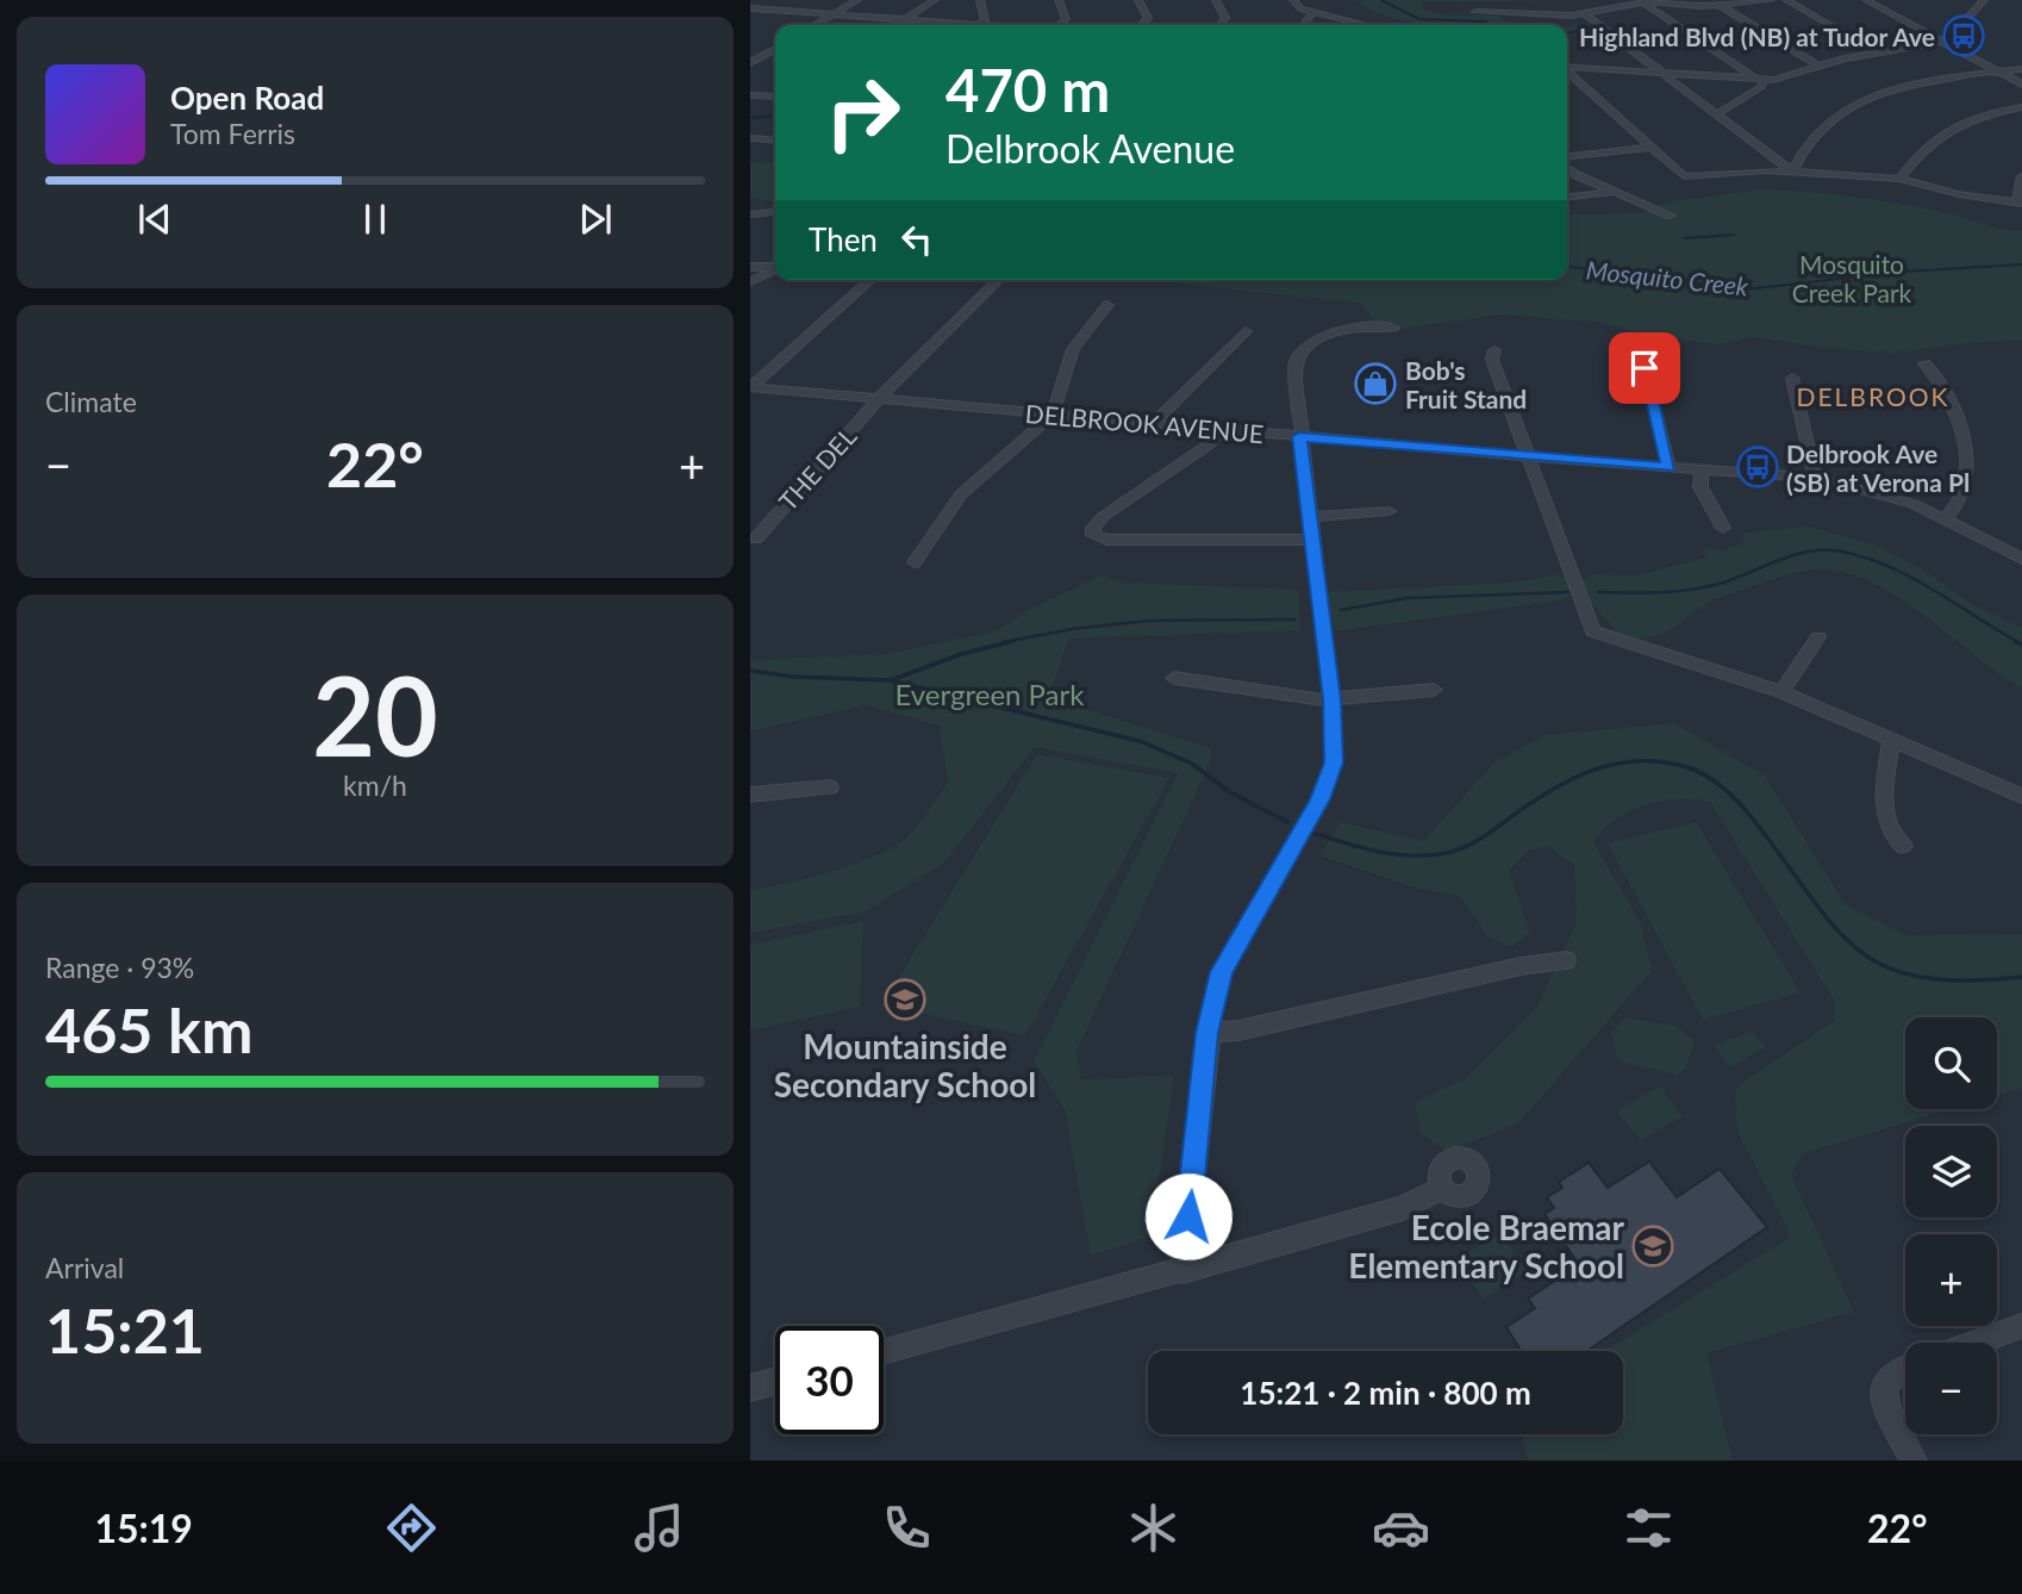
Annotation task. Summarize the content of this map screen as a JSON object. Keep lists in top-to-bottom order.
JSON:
{
  "streets": {
    "street": ["DELBROOK AVENUE", "THE DEL"]
  },
  "crossings": [
    ["DELBROOK AVENUE", "THE DEL"]
  ],
  "districts": ["DELBROOK"],
  "water": ["Mosquito Creek"],
  "parks": ["Mosquito Creek Park", "Evergreen Park"],
  "places": {
    "bus stop": ["Highland Blvd (NB) at Tudor Ave", "Delbrook Ave (SB) at Verona Pl"],
    "shop": ["Bob's Fruit Stand"],
    "school or university": ["Mountainside Secondary School", "Ecole Braemar Elementary School"]
  },
  "page": {
    "turn": ["470 m", "Delbrook Avenue"],
    "song": ["Open Road", "Tom Ferris"],
    "then": "Then",
    "tile": [
      "Climate",
      ["20", "km/h"],
      ["Range · 93%", "465 km"],
      ["Arrival", "15:21"]
    ],
    "heat": ["−", "22°", "+"],
    "map_buttons": ["+", "−"],
    "limit": "30",
    "trip": "15:21 · 2 min · 800 m",
    "tabs": ["15:19", "22°"]
  }
}
